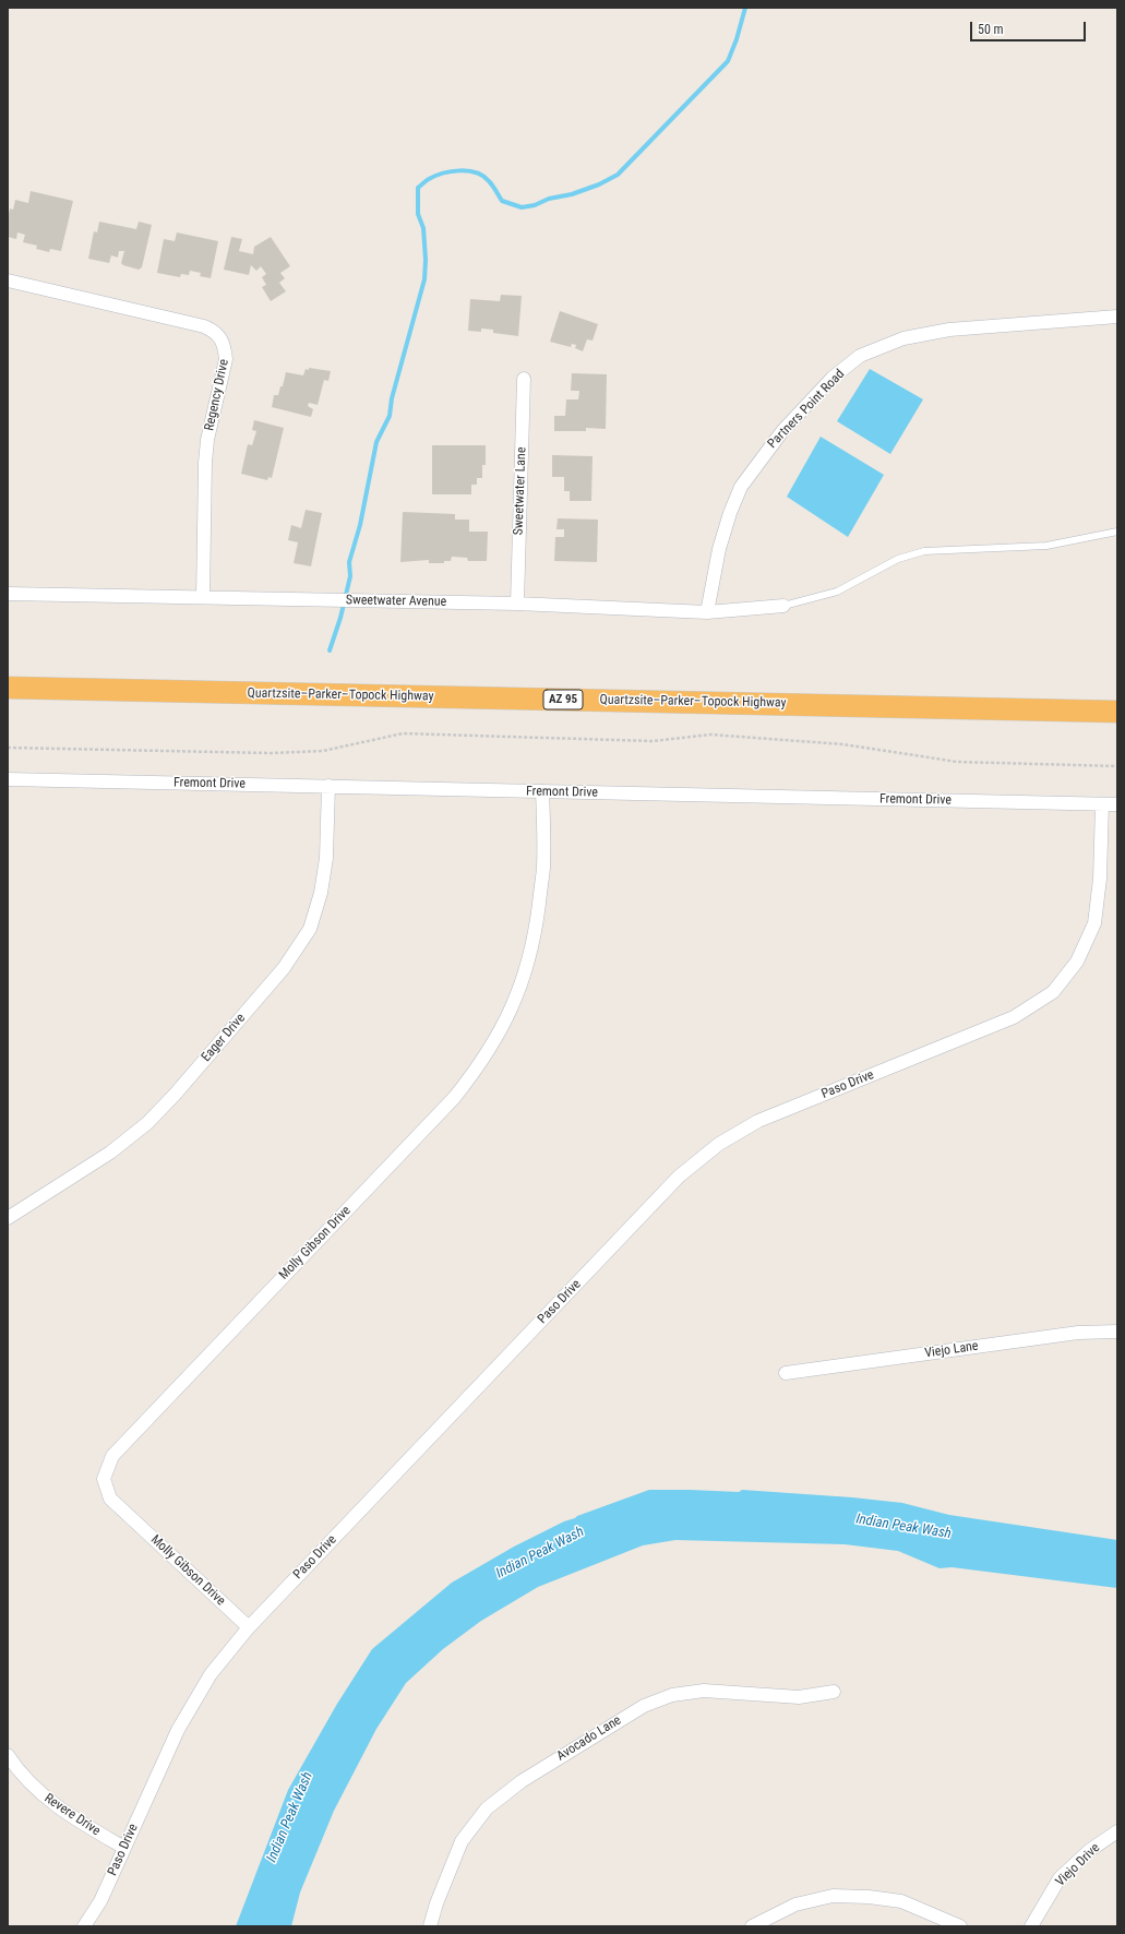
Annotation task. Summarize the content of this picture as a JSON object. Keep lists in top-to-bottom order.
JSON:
{
  "streets": {
    "highway": ["Quartzsite–Parker–Topock Highway", "AZ 95"],
    "street": [
      "Regency Drive",
      "Partners Point Road",
      "Sweetwater Lane",
      "Sweetwater Avenue",
      "Fremont Drive",
      "Eager Drive",
      "Paso Drive",
      "Molly Gibson Drive",
      "Viejo Lane",
      "Avocado Lane",
      "Revere Drive",
      "Viejo Drive"
    ]
  },
  "crossings": [
    ["Regency Drive", "Sweetwater Avenue"],
    ["Partners Point Road", "Sweetwater Avenue"],
    ["Sweetwater Lane", "Sweetwater Avenue"],
    ["Fremont Drive", "Eager Drive"],
    ["Fremont Drive", "Paso Drive"],
    ["Fremont Drive", "Molly Gibson Drive"],
    ["Paso Drive", "Molly Gibson Drive"],
    ["Paso Drive", "Revere Drive"]
  ],
  "water": ["Indian Peak Wash"],
  "scale_bar": "50 m"
}
